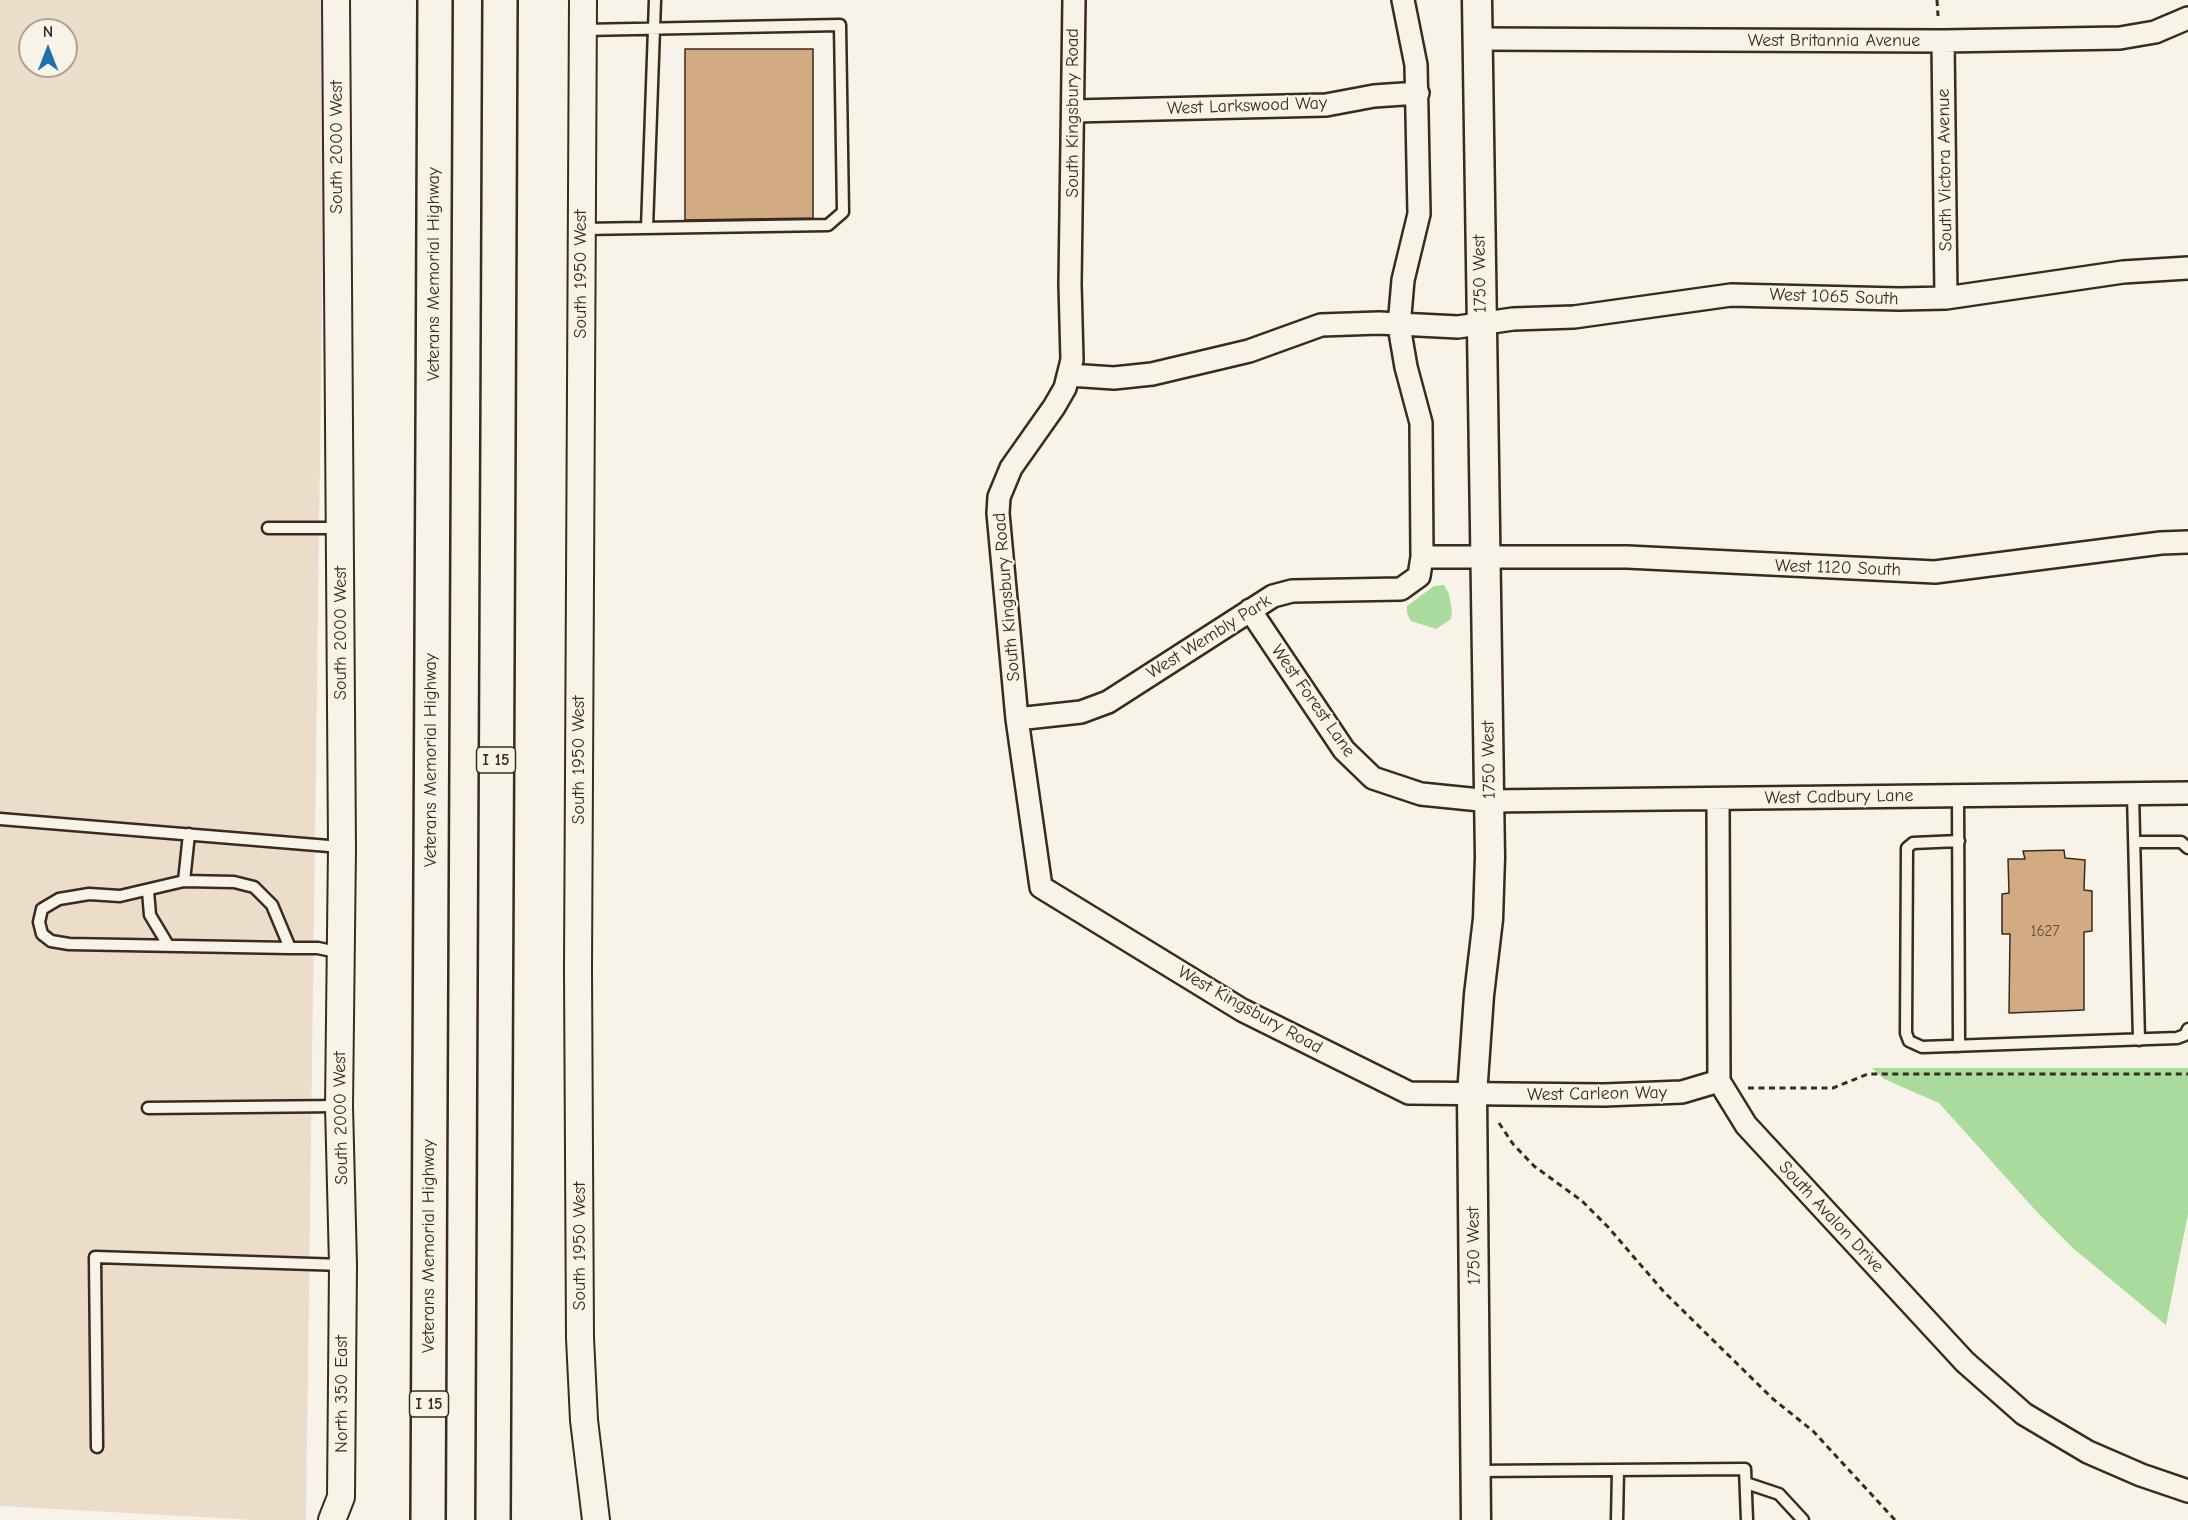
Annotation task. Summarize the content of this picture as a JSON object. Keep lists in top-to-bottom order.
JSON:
{
  "streets": {
    "highway": ["Veterans Memorial Highway", "I 15"],
    "main road": ["1750 West"],
    "street": [
      "West Britannia Avenue",
      "West Larkswood Way",
      "South Kingsbury Road",
      "South 2000 West",
      "South Victora Avenue",
      "South 1950 West",
      "West 1065 South",
      "West 1120 South",
      "West Wembly Park",
      "West Forest Lane",
      "West Cadbury Lane",
      "West Kingsbury Road",
      "West Carleon Way",
      "South Avalon Drive",
      "North 350 East"
    ]
  },
  "crossings": [
    ["West Britannia Avenue", "South Victora Avenue"],
    ["West Britannia Avenue", "1750 West"],
    ["West Larkswood Way", "South Kingsbury Road"],
    ["South Kingsbury Road", "West 1065 South"],
    ["South Kingsbury Road", "West Wembly Park"],
    ["South Kingsbury Road", "West Kingsbury Road"],
    ["South 2000 West", "North 350 East"],
    ["South Victora Avenue", "West 1065 South"],
    ["1750 West", "West 1065 South"],
    ["1750 West", "West 1120 South"],
    ["1750 West", "West Forest Lane"],
    ["1750 West", "West Cadbury Lane"],
    ["1750 West", "West Kingsbury Road"],
    ["1750 West", "West Carleon Way"],
    ["West Wembly Park", "West Forest Lane"],
    ["West Forest Lane", "West Cadbury Lane"],
    ["West Kingsbury Road", "West Carleon Way"],
    ["West Carleon Way", "South Avalon Drive"]
  ],
  "house_numbers": ["1627"],
  "north": "top"
}
